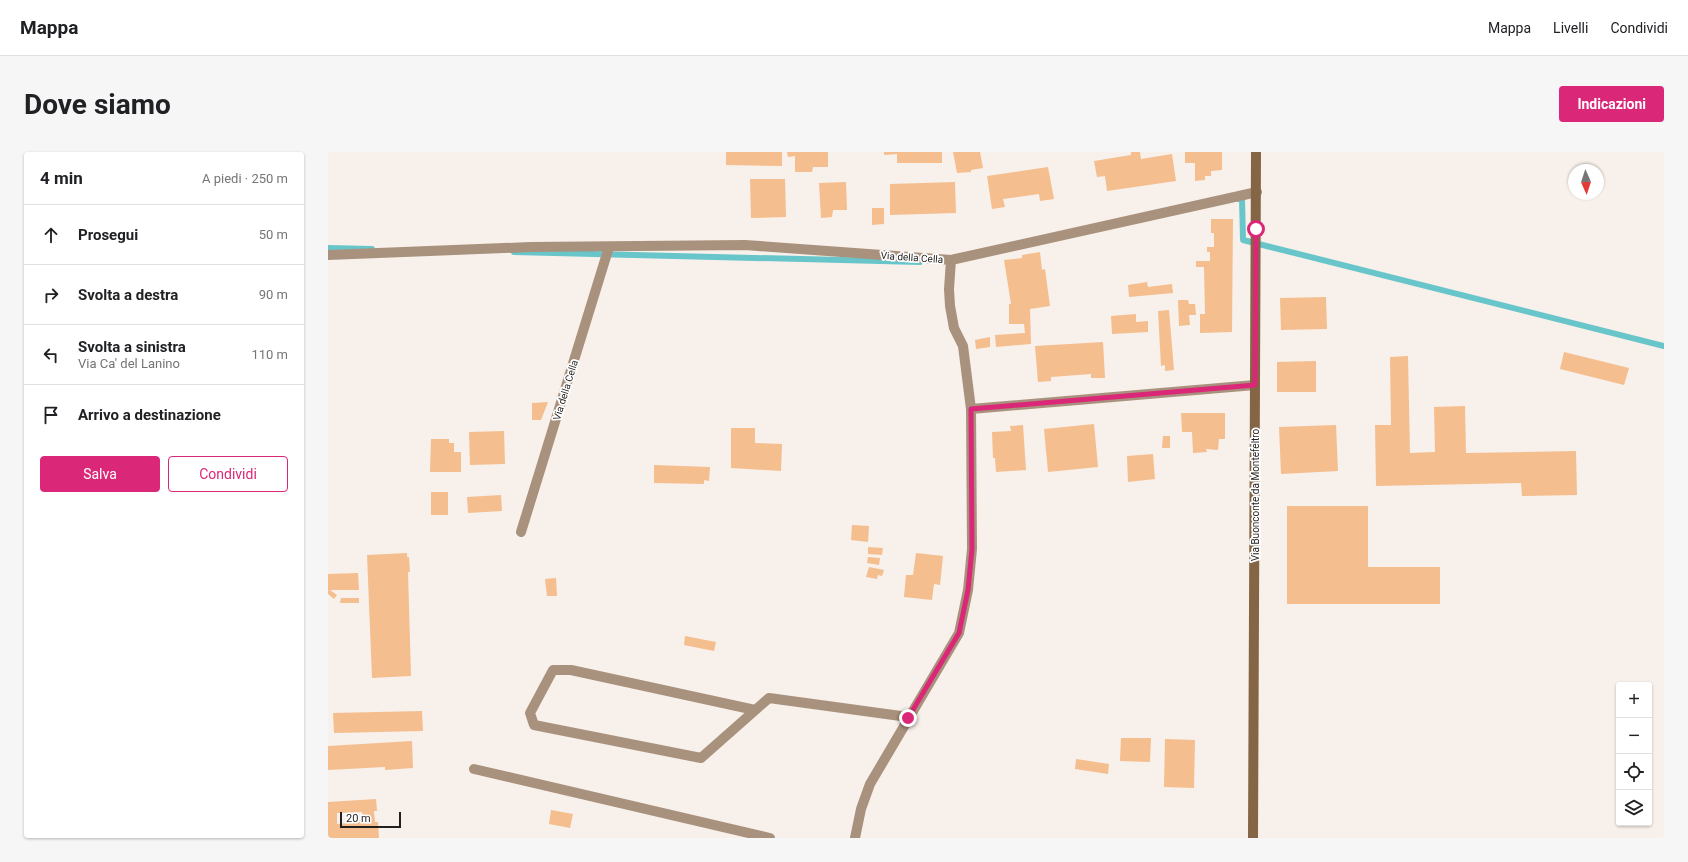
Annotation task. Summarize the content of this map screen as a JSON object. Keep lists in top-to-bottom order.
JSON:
{
  "streets": {
    "street": ["Via della Cella", "Via Buonconte da Montefeltro"]
  },
  "crossings": [
    ["Via della Cella", "Via Buonconte da Montefeltro"]
  ],
  "scale_bar": "20 m",
  "north": "bottom",
  "page": {
    "header": "Mappa",
    "nav": ["Mappa", "Livelli", "Condividi"],
    "buttons": [
      "Indicazioni",
      ["Salva", "Condividi"]
    ],
    "title": "Dove siamo",
    "heading": ["4 min", "A piedi · 250 m"],
    "list": [
      ["Prosegui", "50 m"],
      ["Svolta a destra", "90 m"],
      ["Svolta a sinistra", "Via Ca' del Lanino", "110 m"],
      "Arrivo a destinazione"
    ],
    "map_buttons": ["+", "−"],
    "scale": "20 m"
  }
}
